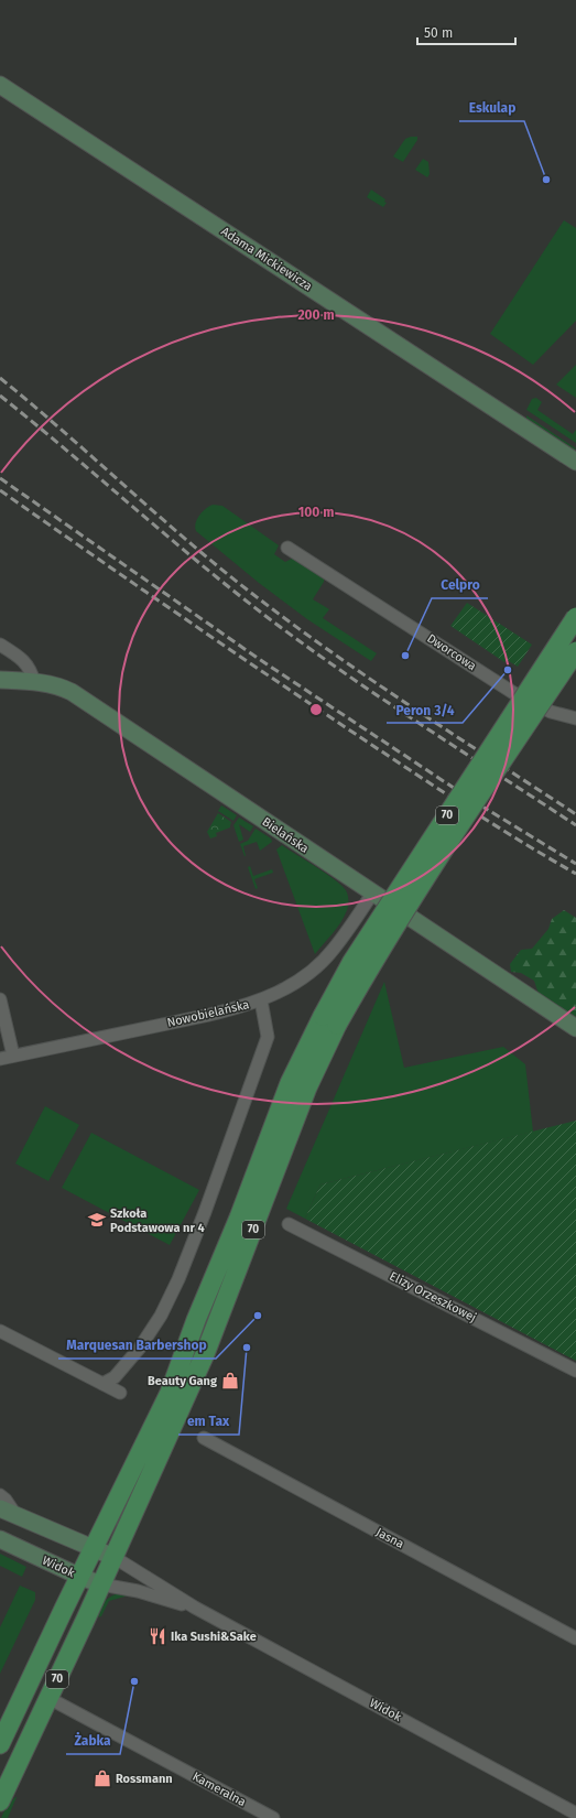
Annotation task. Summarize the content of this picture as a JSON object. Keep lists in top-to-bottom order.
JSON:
{
  "streets": {
    "main road": ["70"],
    "street": [
      "Adama Mickiewicza",
      "Dworcowa",
      "Bielańska",
      "Nowobielańska",
      "Elizy Orzeszkowej",
      "Jasna",
      "Widok",
      "Kameralna"
    ]
  },
  "crossings": [
    ["70", "Widok"],
    ["70", "Kameralna"],
    ["Bielańska", "Nowobielańska"]
  ],
  "places": {
    "other": [
      "Eskulap",
      "Celpro",
      "Peron 3/4",
      "Marquesan Barbershop",
      "em Tax",
      "Żabka"
    ],
    "school or university": ["Szkoła Podstawowa nr 4"],
    "shop": ["Beauty Gang", "Rossmann"],
    "restaurant": ["Ika Sushi&Sake"]
  },
  "scale_bar": "50 m",
  "rings": ["200 m", "100 m"]
}
